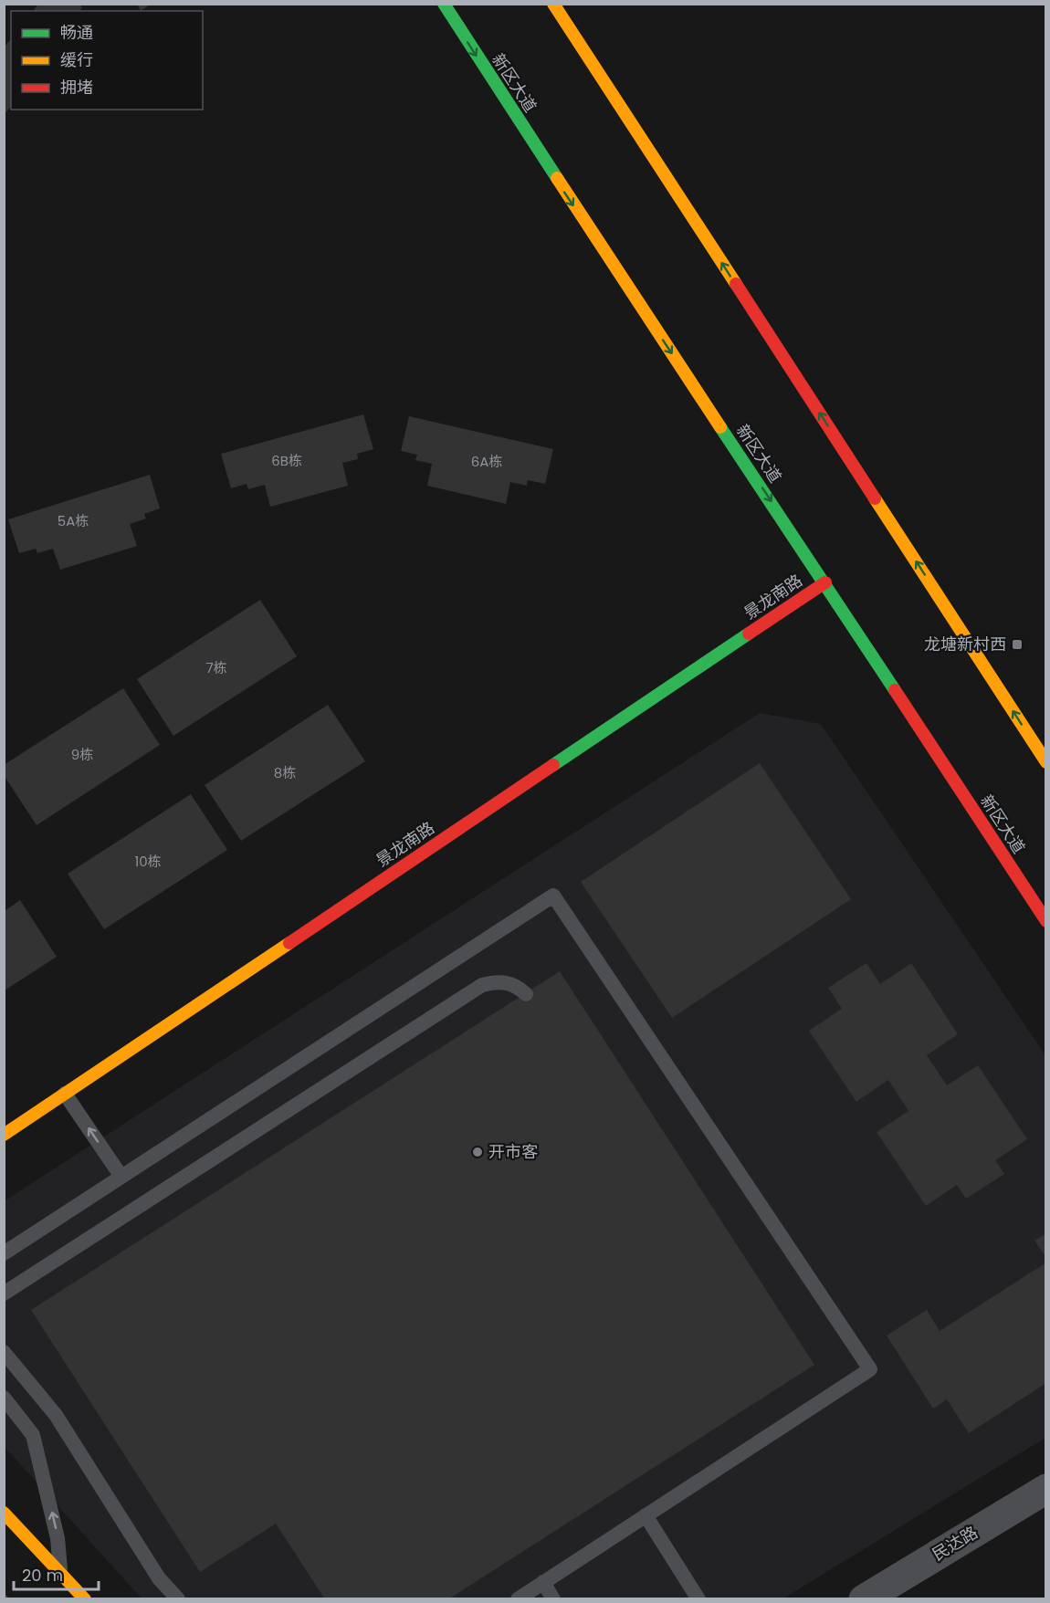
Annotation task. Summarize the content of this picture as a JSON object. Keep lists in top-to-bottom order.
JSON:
{
  "streets": {
    "main road": ["新区大道", "景龙南路"],
    "street": ["民达路"]
  },
  "crossings": [
    ["新区大道", "景龙南路"]
  ],
  "places": {
    "transit": ["龙塘新村西"],
    "other": ["开市客"]
  },
  "house_numbers": [
    "6B栋",
    "6A栋",
    "5A栋",
    "7栋",
    "9栋",
    "8栋",
    "10栋"
  ],
  "legend": ["畅通", "缓行", "拥堵"],
  "scale_bar": "20 m"
}
